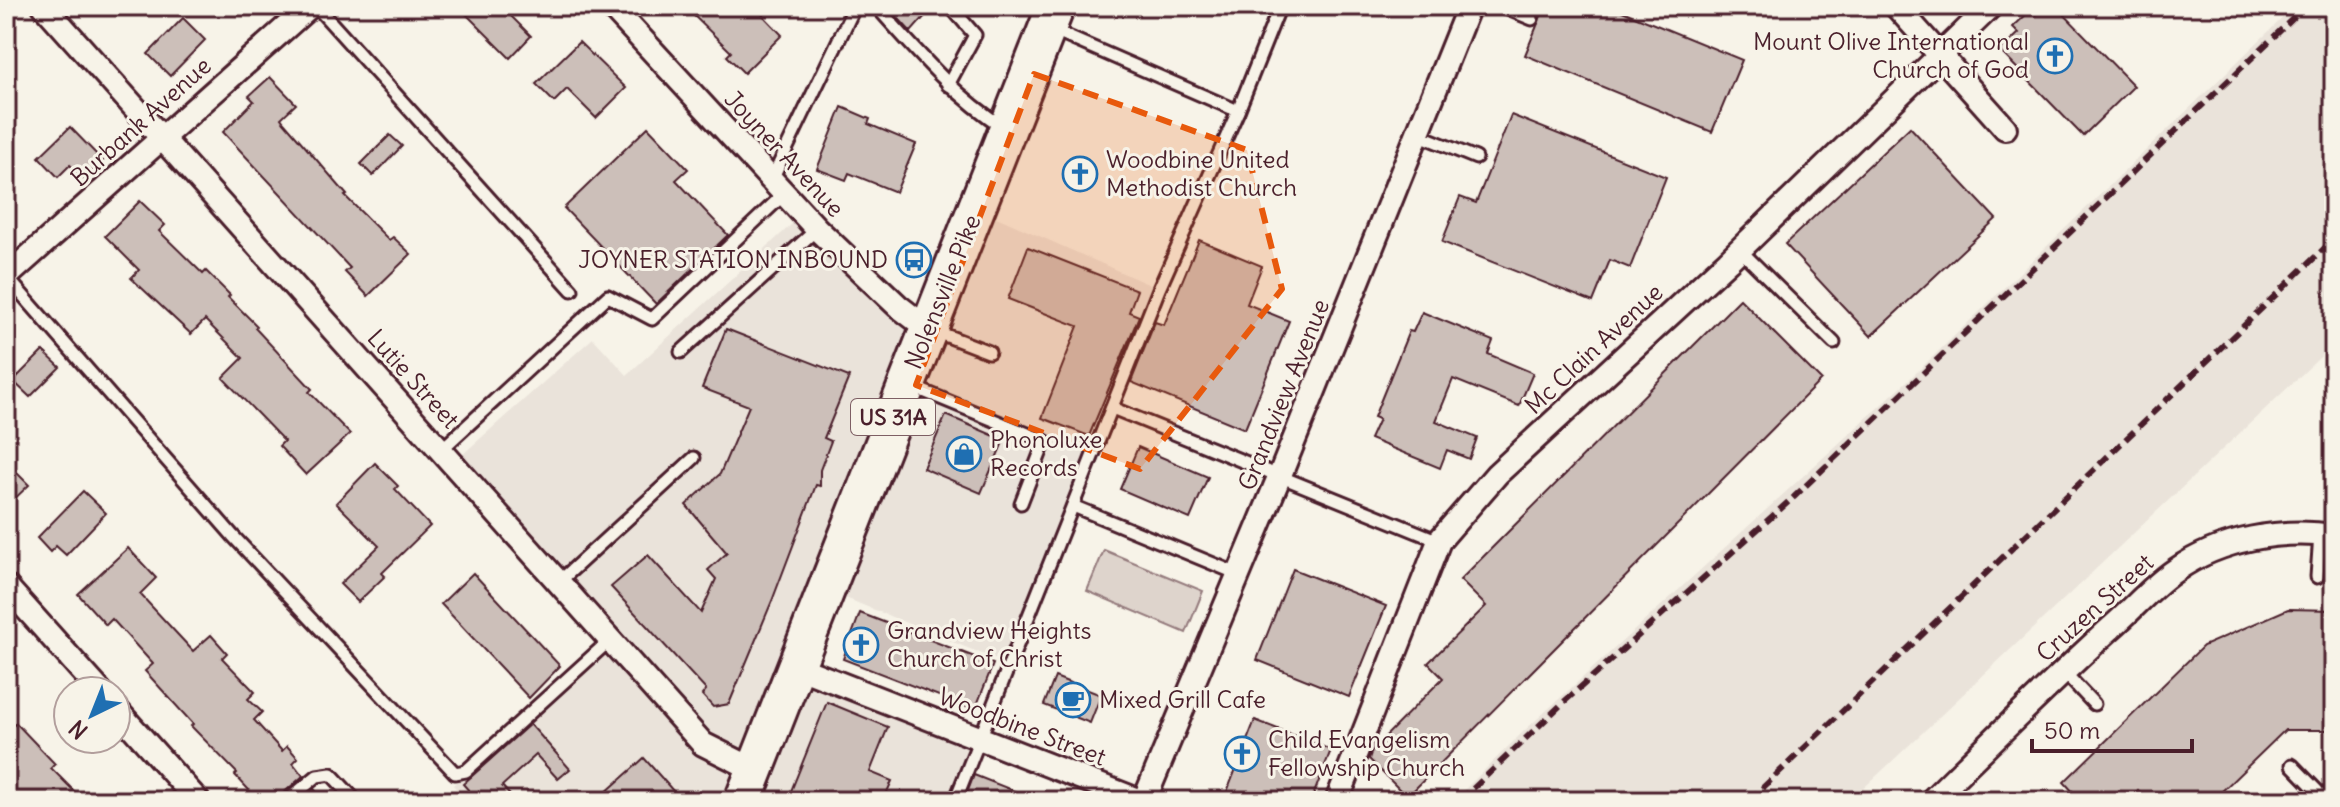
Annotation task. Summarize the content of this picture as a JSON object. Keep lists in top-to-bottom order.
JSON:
{
  "streets": {
    "main road": ["Nolensville Pike", "US 31A"],
    "street": [
      "Burbank Avenue",
      "Joyner Avenue",
      "Mc Clain Avenue",
      "Lutie Street",
      "Grandview Avenue",
      "Cruzen Street",
      "Woodbine Street"
    ]
  },
  "crossings": [
    ["Burbank Avenue", "Lutie Street"],
    ["Joyner Avenue", "Nolensville Pike"],
    ["Nolensville Pike", "Lutie Street"],
    ["Nolensville Pike", "Woodbine Street"],
    ["Grandview Avenue", "Woodbine Street"]
  ],
  "places": {
    "church": [
      "Mount Olive International Church of God",
      "Woodbine United Methodist Church",
      "Grandview Heights Church of Christ",
      "Child Evangelism Fellowship Church"
    ],
    "bus stop": ["JOYNER STATION INBOUND"],
    "shop": ["Phonoluxe Records"],
    "cafe": ["Mixed Grill Cafe"]
  },
  "scale_bar": "50 m",
  "north": "bottom left"
}
